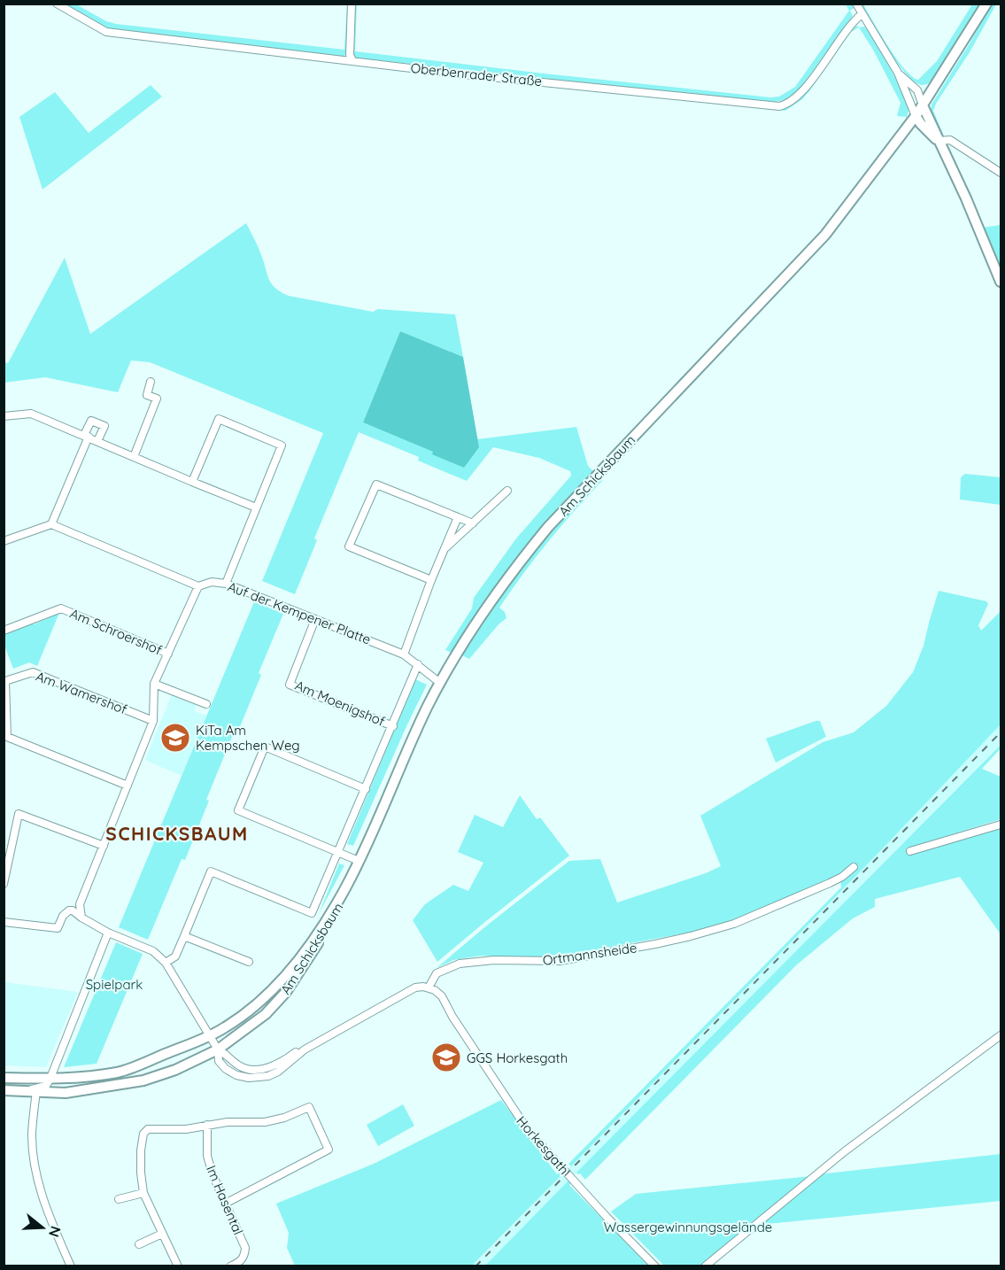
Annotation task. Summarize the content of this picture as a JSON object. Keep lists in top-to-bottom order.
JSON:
{
  "streets": {
    "street": [
      "Oberbenrader Straße",
      "Am Schicksbaum",
      "Auf der Kempener Platte",
      "Am Schroershof",
      "Am Wamershof",
      "Am Moenigshof",
      "Ortmannsheide",
      "Horkesgath",
      "Im Hasental"
    ]
  },
  "crossings": [
    ["Am Schicksbaum", "Auf der Kempener Platte"],
    ["Am Schicksbaum", "Am Moenigshof"],
    ["Auf der Kempener Platte", "Am Moenigshof"],
    ["Ortmannsheide", "Horkesgath"]
  ],
  "districts": ["SCHICKSBAUM"],
  "parks": ["Spielpark", "Wassergewinnungsgelände"],
  "places": {
    "school or university": ["KiTa Am Kempschen Weg", "GGS Horkesgath"]
  },
  "north": "right"
}
